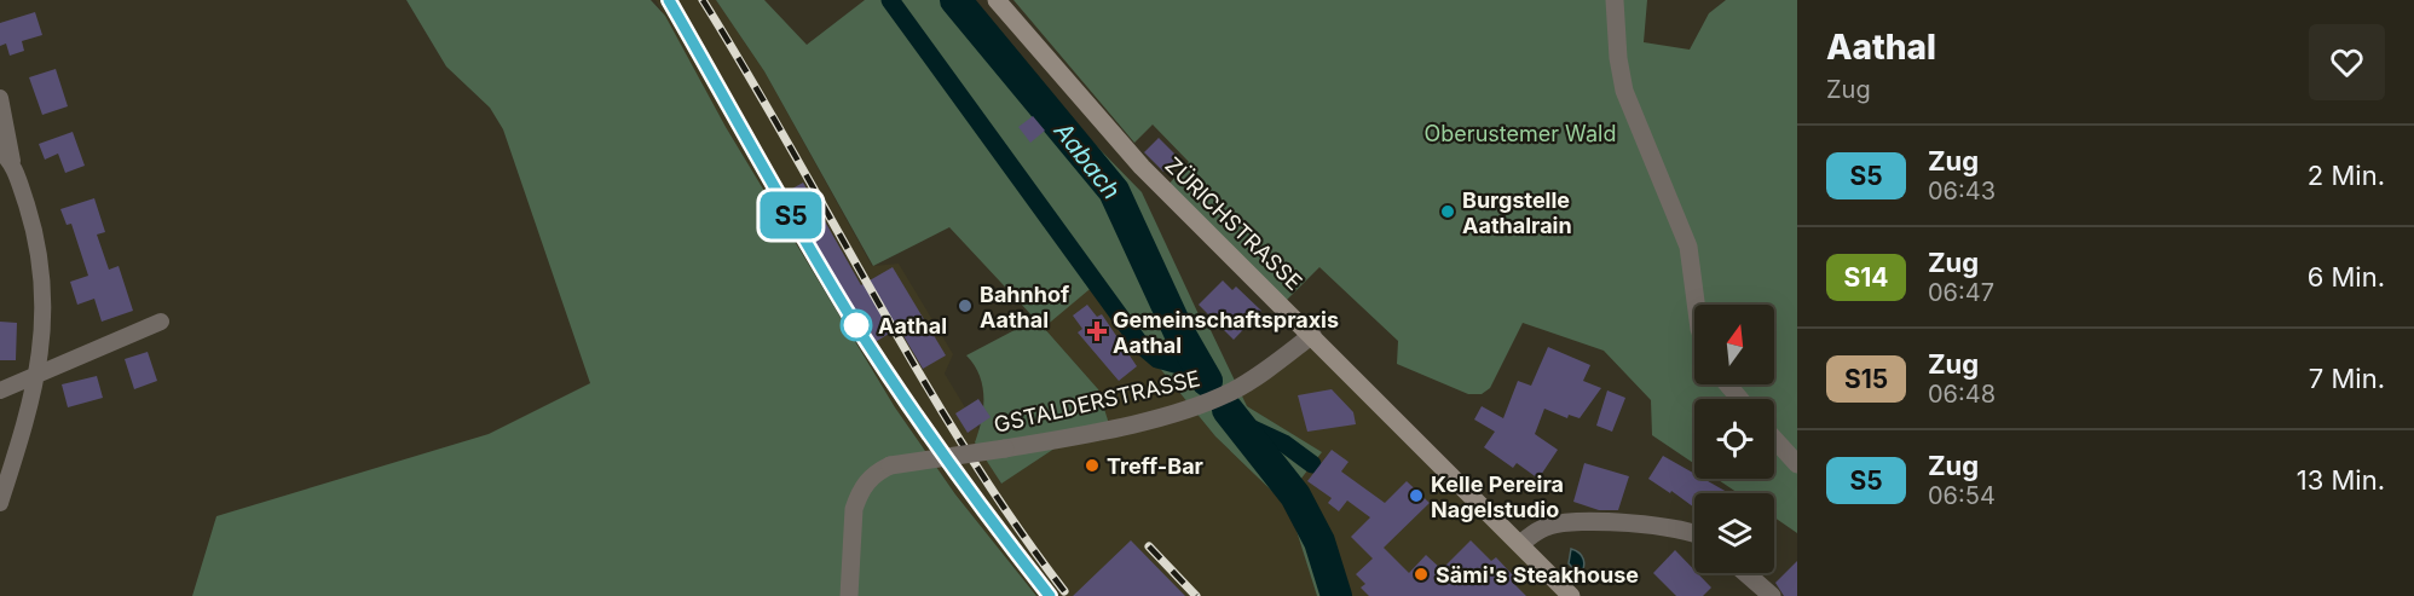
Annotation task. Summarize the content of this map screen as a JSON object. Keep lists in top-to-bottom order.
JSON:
{
  "streets": {
    "main road": ["ZÜRICHSTRASSE"],
    "street": ["GSTALDERSTRASSE"]
  },
  "crossings": [
    ["ZÜRICHSTRASSE", "GSTALDERSTRASSE"]
  ],
  "water": ["Aabach"],
  "parks": ["Oberustemer Wald"],
  "places": {
    "other": [
      "Burgstelle Aathalrain",
      "Bahnhof Aathal",
      "Aathal",
      "Treff-Bar",
      "Kelle Pereira Nagelstudio",
      "Sämi's Steakhouse"
    ],
    "health": ["Gemeinschaftspraxis Aathal"]
  },
  "north": "top",
  "page": {
    "on_map": "S5",
    "heading": ["Aathal", "Zug"],
    "list": [
      {
        "mark": "S5",
        "name": "Zug",
        "note": "06:43",
        "value": "2 Min."
      },
      {
        "mark": "S14",
        "name": "Zug",
        "note": "06:47",
        "value": "6 Min."
      },
      {
        "mark": "S15",
        "name": "Zug",
        "note": "06:48",
        "value": "7 Min."
      },
      {
        "mark": "S5",
        "name": "Zug",
        "note": "06:54",
        "value": "13 Min."
      }
    ]
  }
}
